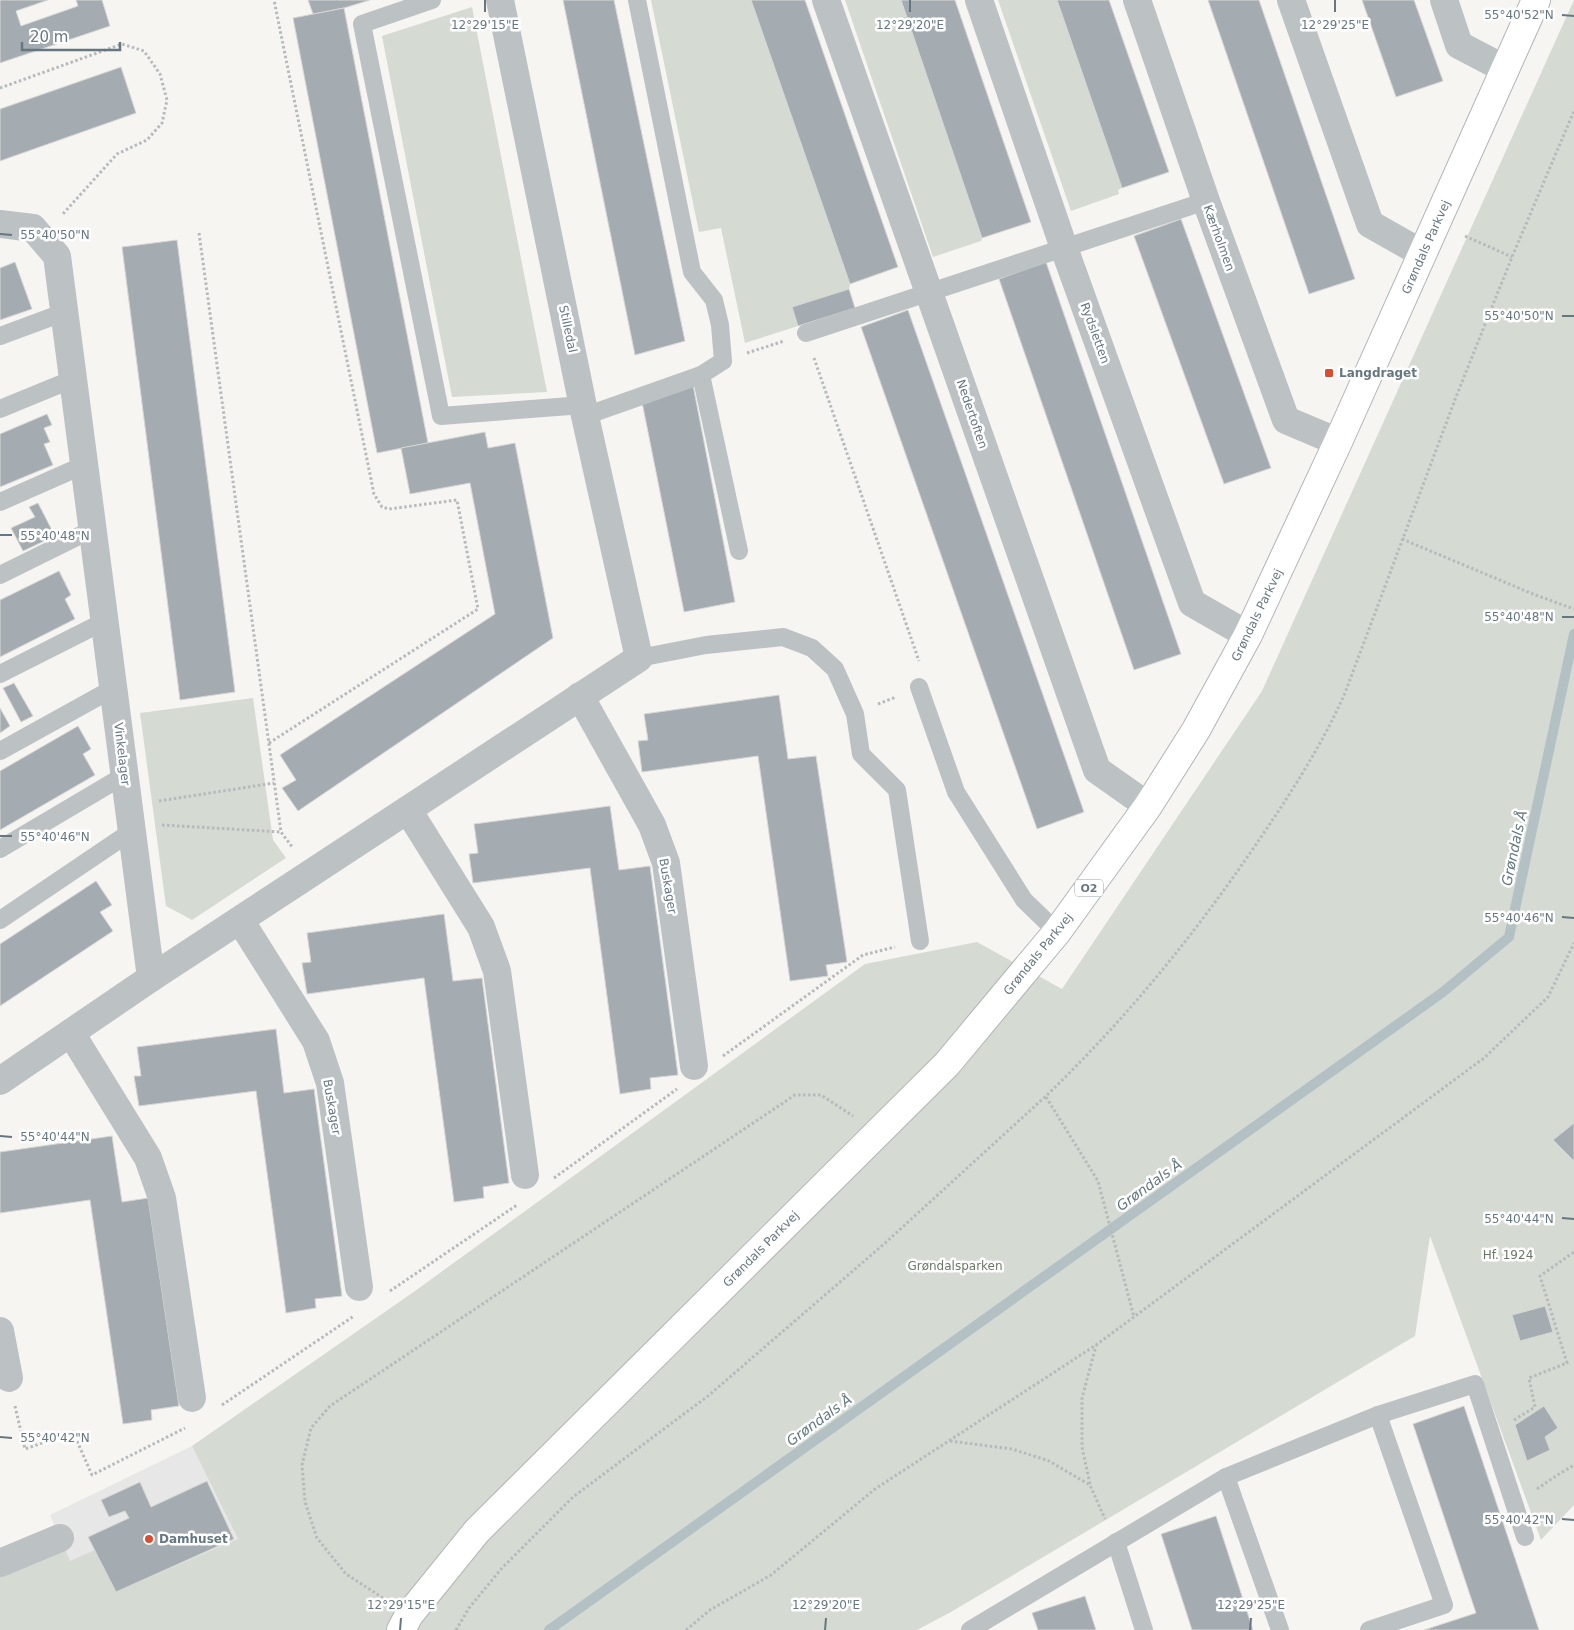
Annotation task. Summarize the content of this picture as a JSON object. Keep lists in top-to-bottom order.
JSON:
{
  "streets": {
    "main road": ["Grøndals Parkvej", "O2"],
    "street": [
      "Kærholmen",
      "Stilledal",
      "Rydsletten",
      "Nedertoften",
      "Vinkelager",
      "Buskager"
    ]
  },
  "crossings": [
    ["Kærholmen", "Grøndals Parkvej"],
    ["Grøndals Parkvej", "Rydsletten"],
    ["Grøndals Parkvej", "Nedertoften"]
  ],
  "water": ["Grøndals Å"],
  "parks": ["Hf. 1924", "Grøndalsparken"],
  "places": {
    "transit": ["Langdraget"],
    "other": ["Damhuset"]
  },
  "scale_bar": "20 m",
  "coordinates": [
    "55°40'52\"N",
    "12°29'15\"E",
    "12°29'20\"E",
    "12°29'25\"E",
    "55°40'50\"N",
    "55°40'48\"N",
    "55°40'46\"N",
    "55°40'44\"N",
    "55°40'42\"N"
  ]
}
